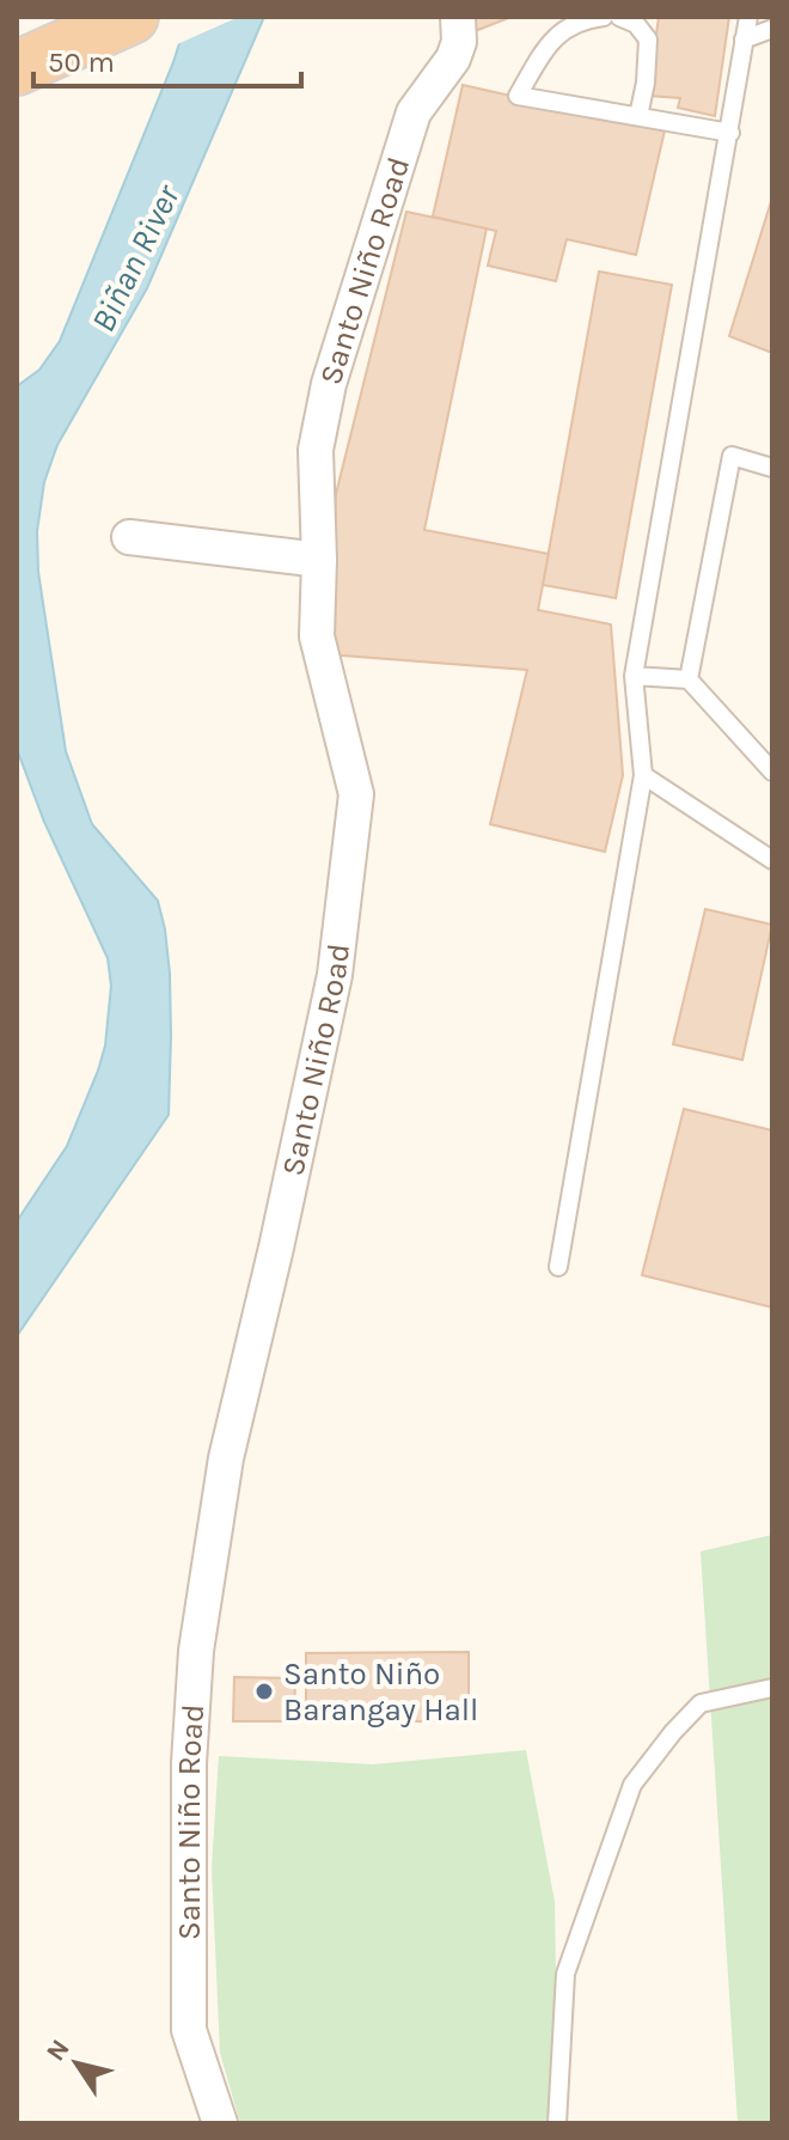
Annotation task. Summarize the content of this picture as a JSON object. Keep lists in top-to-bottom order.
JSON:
{
  "streets": {
    "street": ["Santo Niño Road"]
  },
  "water": ["Biñan River"],
  "places": ["Santo Niño Barangay Hall"],
  "scale_bar": "50 m",
  "north": "top left"
}
